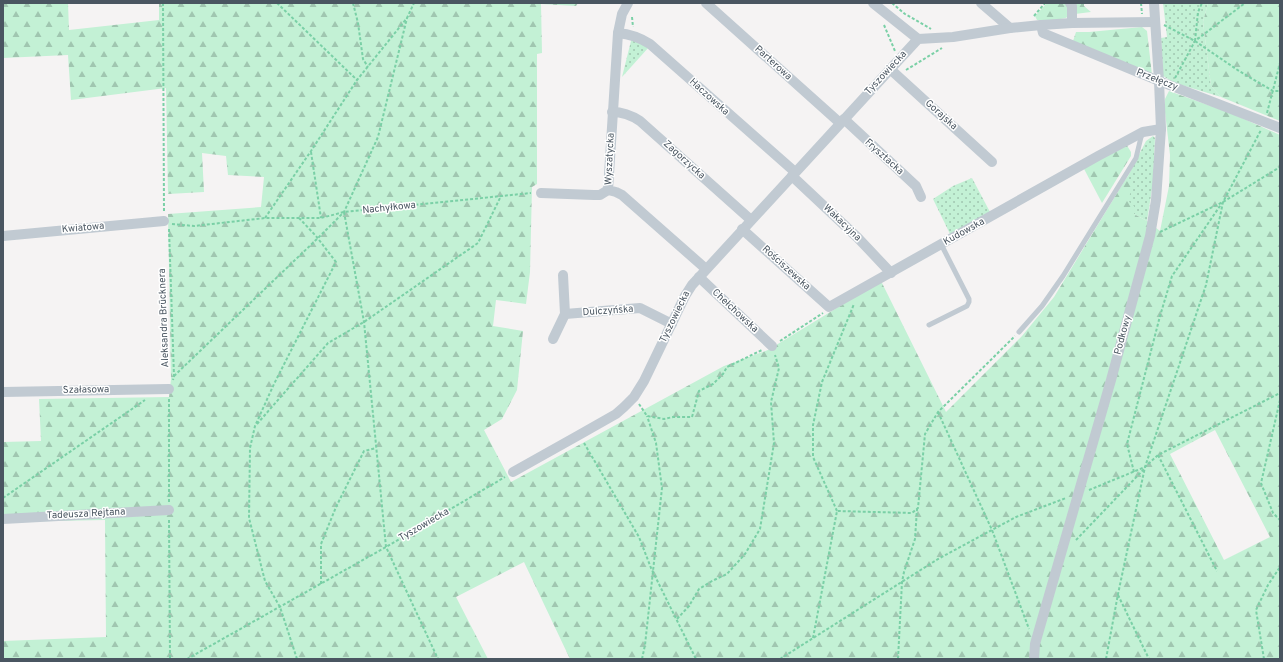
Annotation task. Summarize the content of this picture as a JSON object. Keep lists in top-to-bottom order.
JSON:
{
  "streets": {
    "street": [
      "Parterowa",
      "Tyszowiecka",
      "Przełęczy",
      "Haczowska",
      "Gorajska",
      "Frysztacka",
      "Wyszatycka",
      "Zagorzycka",
      "Wakacyjna",
      "Kwiatowa",
      "Kudowska",
      "Rościszewska",
      "Dulczyńska",
      "Chełchowska",
      "Podkowy",
      "Szałasowa",
      "Tadeusza Rejtana"
    ],
    "path": ["Nachyłkowa", "Aleksandra Brücknera"]
  },
  "crossings": [
    ["Parterowa", "Tyszowiecka"],
    ["Parterowa", "Frysztacka"],
    ["Tyszowiecka", "Haczowska"],
    ["Tyszowiecka", "Gorajska"],
    ["Tyszowiecka", "Frysztacka"],
    ["Tyszowiecka", "Wyszatycka"],
    ["Tyszowiecka", "Zagorzycka"],
    ["Tyszowiecka", "Wakacyjna"],
    ["Tyszowiecka", "Rościszewska"],
    ["Tyszowiecka", "Dulczyńska"],
    ["Tyszowiecka", "Chełchowska"],
    ["Przełęczy", "Podkowy"],
    ["Haczowska", "Wyszatycka"],
    ["Haczowska", "Wakacyjna"],
    ["Wyszatycka", "Zagorzycka"],
    ["Nachyłkowa", "Kwiatowa"],
    ["Nachyłkowa", "Aleksandra Brücknera"],
    ["Wakacyjna", "Kudowska"],
    ["Kwiatowa", "Aleksandra Brücknera"],
    ["Kudowska", "Rościszewska"],
    ["Kudowska", "Podkowy"],
    ["Aleksandra Brücknera", "Szałasowa"],
    ["Aleksandra Brücknera", "Tadeusza Rejtana"]
  ]
}
